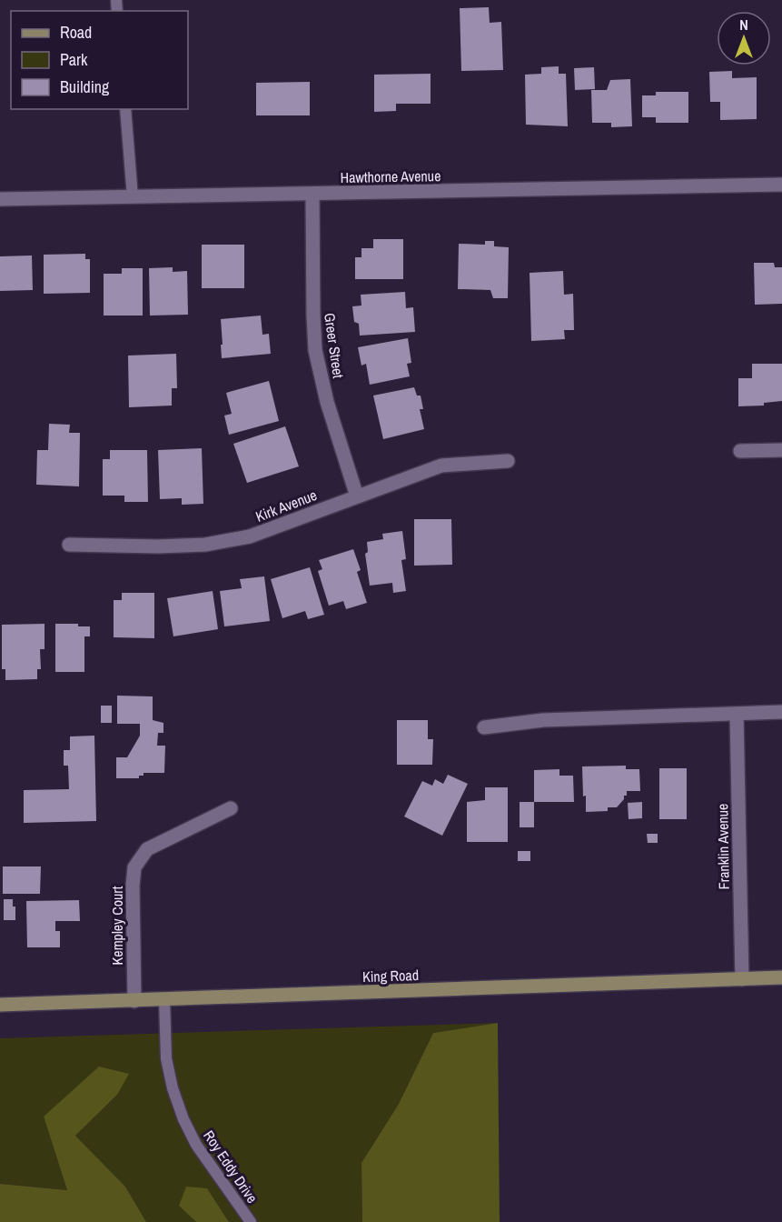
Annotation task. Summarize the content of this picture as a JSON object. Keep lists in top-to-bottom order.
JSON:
{
  "streets": {
    "street": [
      "Hawthorne Avenue",
      "Greer Street",
      "Kirk Avenue",
      "Franklin Avenue",
      "Kempley Court",
      "King Road"
    ],
    "lane": ["Roy Eddy Drive"]
  },
  "crossings": [
    ["Hawthorne Avenue", "Greer Street"],
    ["Greer Street", "Kirk Avenue"],
    ["Franklin Avenue", "King Road"],
    ["Kempley Court", "King Road"],
    ["King Road", "Roy Eddy Drive"]
  ],
  "legend": ["Road", "Park", "Building"],
  "north": "top"
}
